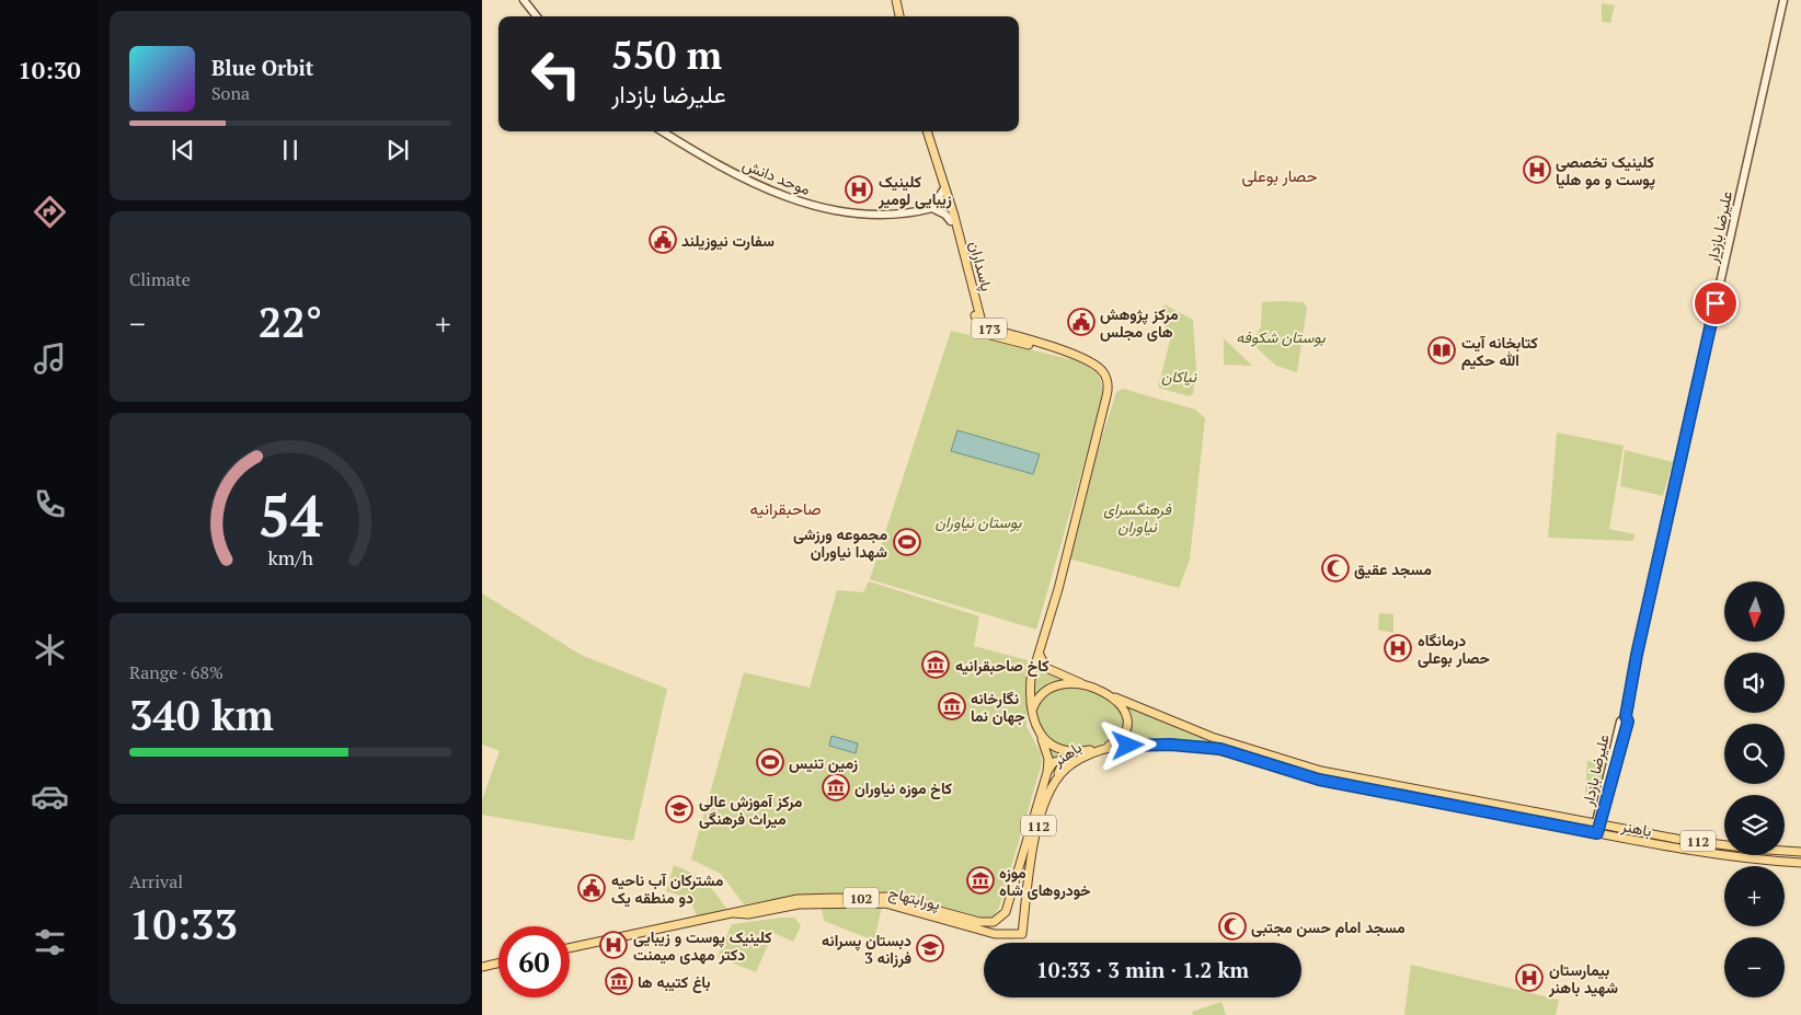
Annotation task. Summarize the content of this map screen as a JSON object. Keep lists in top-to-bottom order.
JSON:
{
  "streets": {
    "main road": [
      "موحد دانش",
      "علیرضا بازدار",
      "پاسداران",
      "173",
      "باهنر",
      "112",
      "102",
      "پورابتهاج"
    ]
  },
  "crossings": [
    ["علیرضا بازدار", "باهنر"],
    ["پاسداران", "باهنر"],
    ["باهنر", "پورابتهاج"]
  ],
  "districts": ["حصار بوعلی", "صاحبقرانیه"],
  "parks": [
    "بوستان شکوفه",
    "نیاکان",
    "فرهنگسرای نیاوران",
    "بوستان نیاوران"
  ],
  "places": {
    "hospital": [
      "کلینیک تخصصی پوست و مو هلیا",
      "کلینیک زیبایی لومیر",
      "درمانگاه حصار بوعلی",
      "کلینیک پوست و زیبایی دکتر مهدی میمنت",
      "بیمارستان شهید باهنر"
    ],
    "public building": ["سفارت نیوزیلند", "مرکز پژوهش های مجلس", "مشترکان آب ناحیه دو منطقه یک"],
    "library": ["کتابخانه آیت الله حکیم"],
    "sports": ["مجموعه ورزشی شهدا نیاوران", "زمین تنیس"],
    "mosque": ["مسجد عقیق", "مسجد امام حسن مجتبی"],
    "museum": [
      "کاخ صاحبقرانیه",
      "نگارخانه جهان نما",
      "کاخ موزه نیاوران",
      "موزه خودروهای شاه",
      "باغ کتیبه ها"
    ],
    "school or university": ["مرکز آموزش عالی میراث فرهنگی", "دبستان پسرانه فرزانه 3"]
  },
  "north": "bottom",
  "page": {
    "tabs": "10:30",
    "turn": ["550 m", "علیرضا بازدار"],
    "song": ["Blue Orbit", "Sona"],
    "tile": [
      "Climate",
      ["Range · 68%", "340 km"],
      ["Arrival", "10:33"]
    ],
    "heat": ["−", "22°", "+"],
    "map_buttons": ["+", "−"],
    "limit": "60",
    "trip": "10:33 · 3 min · 1.2 km",
    "gauge": ["54", "km/h"]
  }
}
